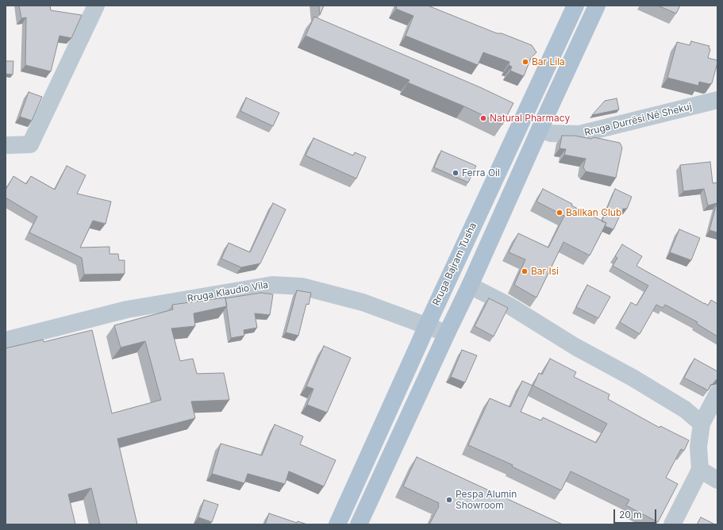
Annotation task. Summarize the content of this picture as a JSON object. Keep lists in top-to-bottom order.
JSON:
{
  "streets": {
    "main road": ["Rruga Bajram Tusha"],
    "street": ["Rruga Durrësi Në Shekuj", "Rruga Klaudio Vila"]
  },
  "crossings": [
    ["Rruga Bajram Tusha", "Rruga Klaudio Vila"]
  ],
  "places": [
    "Bar Lila",
    "Natural Pharmacy",
    "Ferra Oil",
    "Ballkan Club",
    "Bar Isi",
    "Pespa Alumin Showroom"
  ],
  "scale_bar": "20 m"
}
